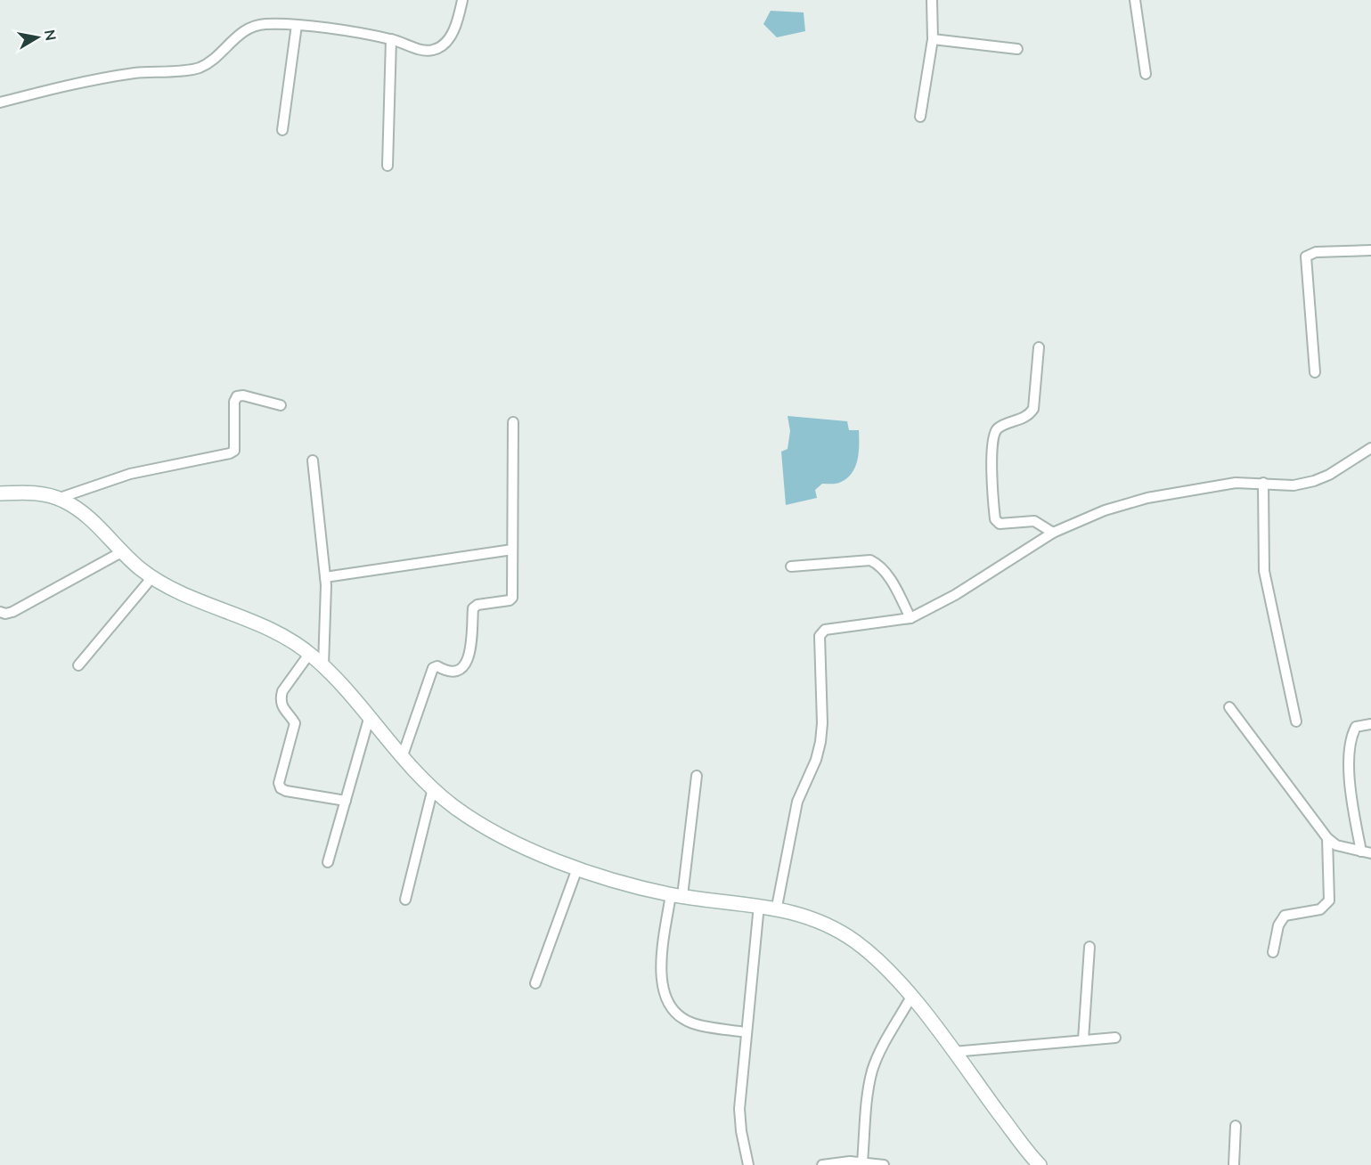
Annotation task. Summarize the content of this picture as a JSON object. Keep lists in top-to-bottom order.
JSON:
{
  "north": "right"
}
